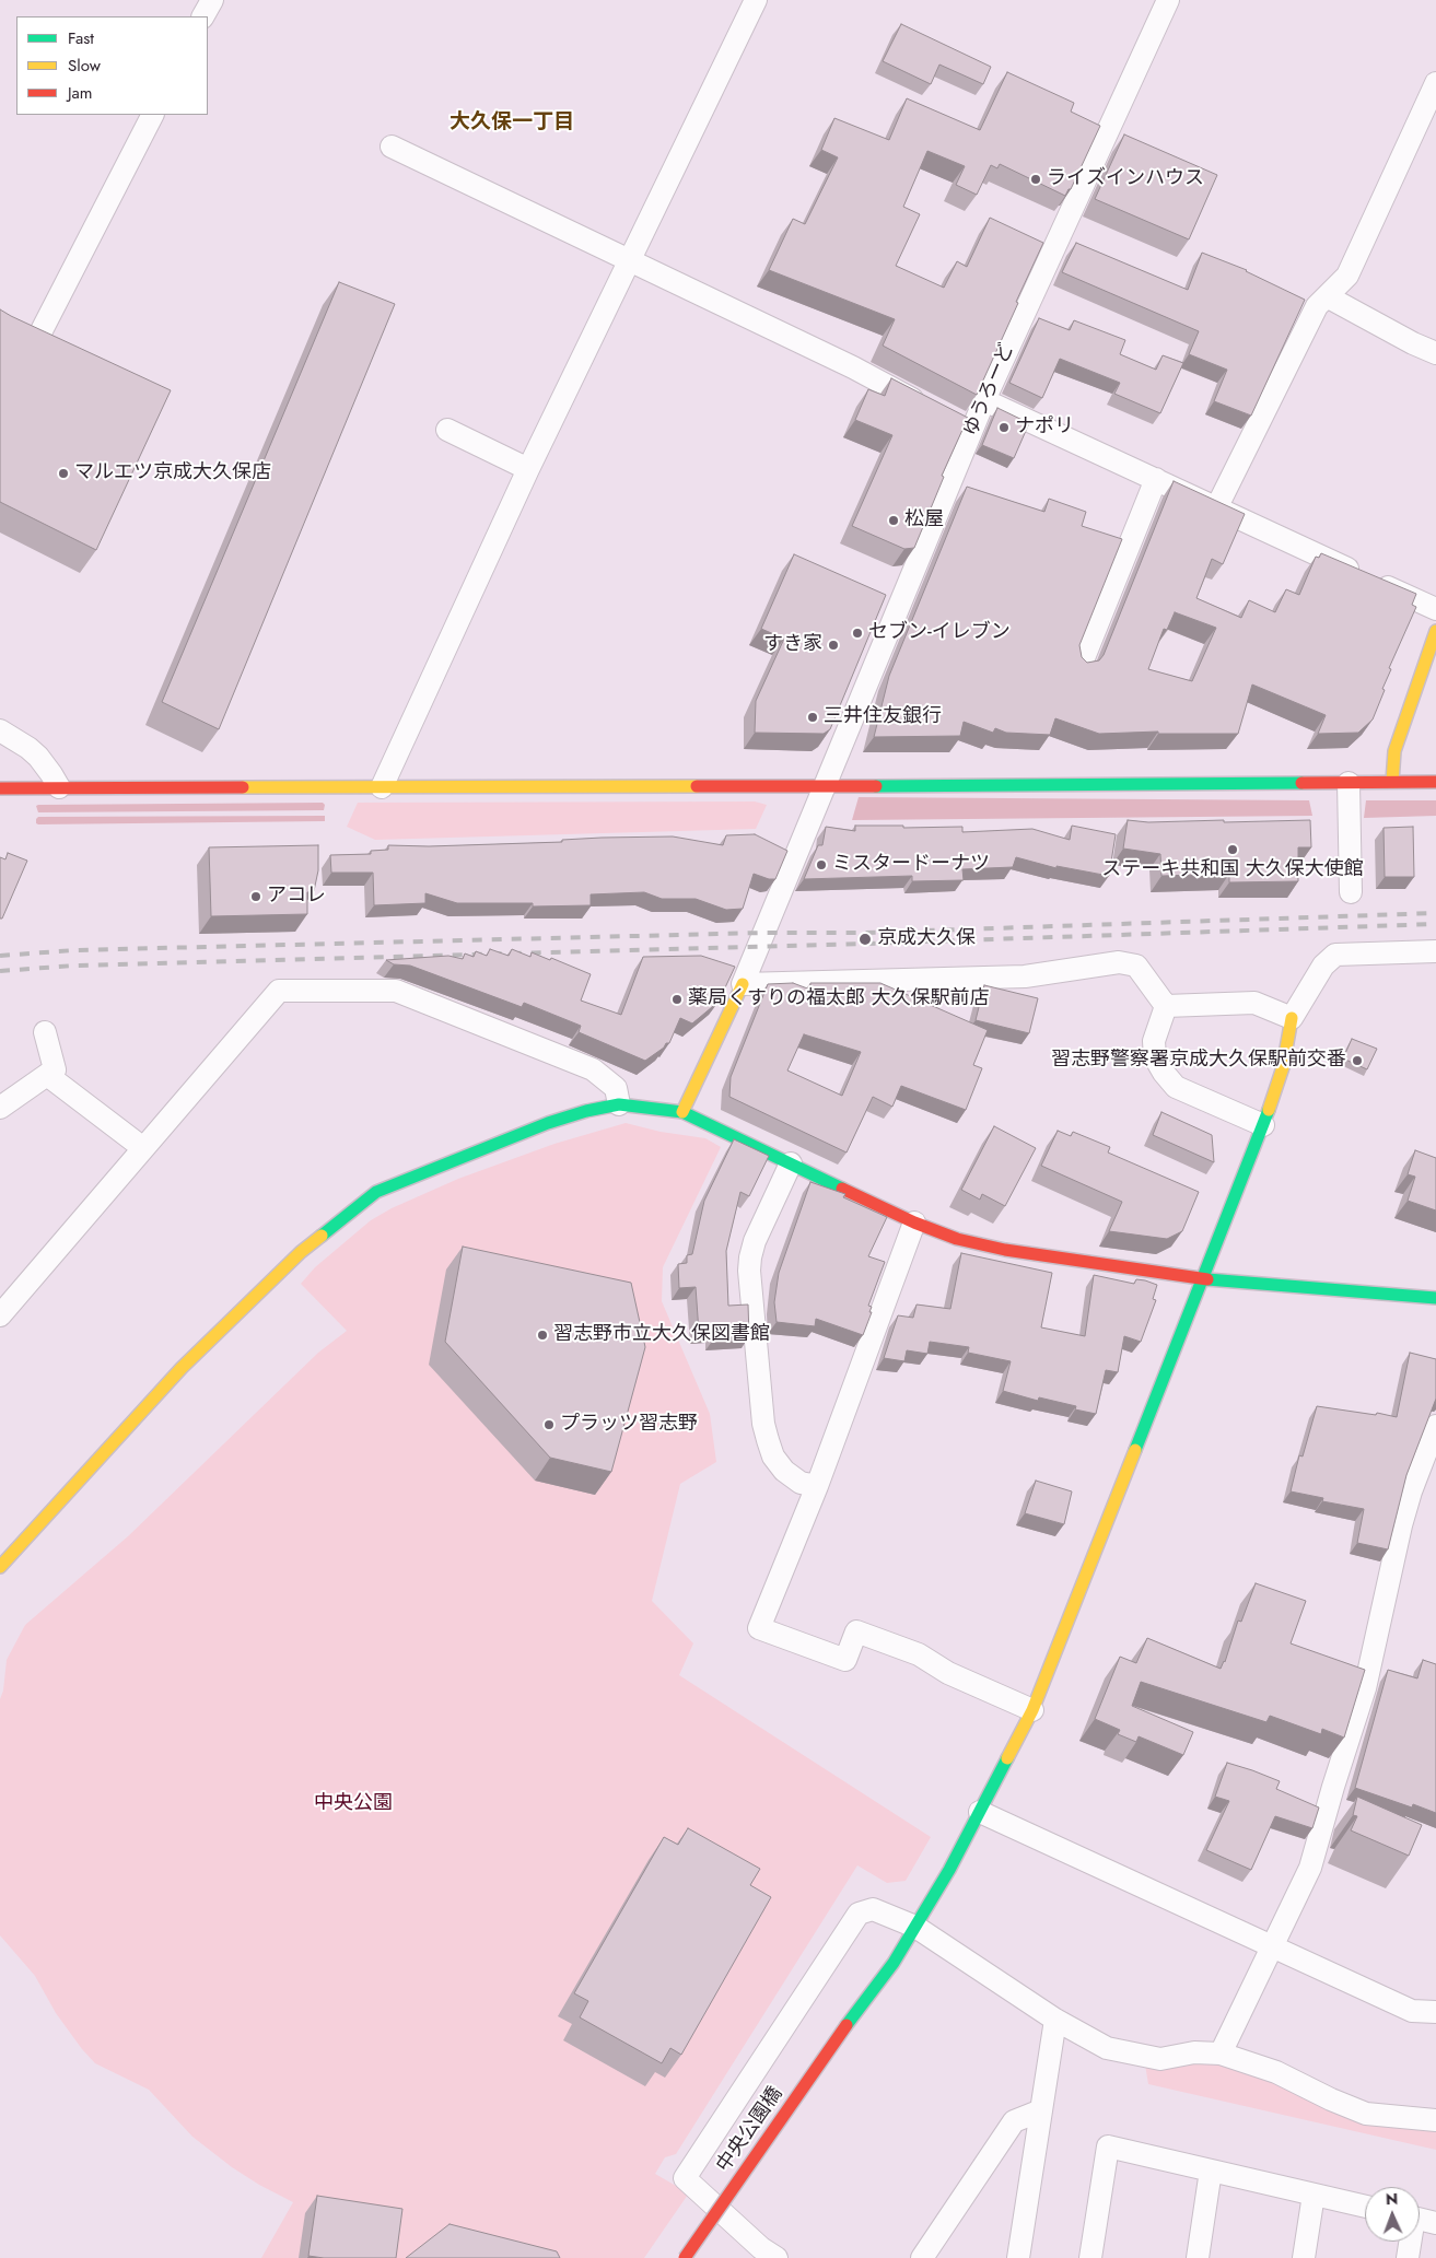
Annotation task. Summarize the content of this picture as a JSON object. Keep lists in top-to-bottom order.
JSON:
{
  "streets": {
    "street": ["ゆうろーど", "中央公園橋"]
  },
  "districts": ["大久保一丁目"],
  "parks": ["中央公園"],
  "places": [
    "ライズインハウス",
    "ナポリ",
    "マルエツ京成大久保店",
    "松屋",
    "セブン-イレブン",
    "すき家",
    "三井住友銀行",
    "ステーキ共和国 大久保大使館",
    "ミスタードーナツ",
    "アコレ",
    "京成大久保",
    "薬局くすりの福太郎 大久保駅前店",
    "習志野警察署京成大久保駅前交番",
    "習志野市立大久保図書館",
    "プラッツ習志野"
  ],
  "legend": ["Fast", "Slow", "Jam"],
  "north": "top"
}
